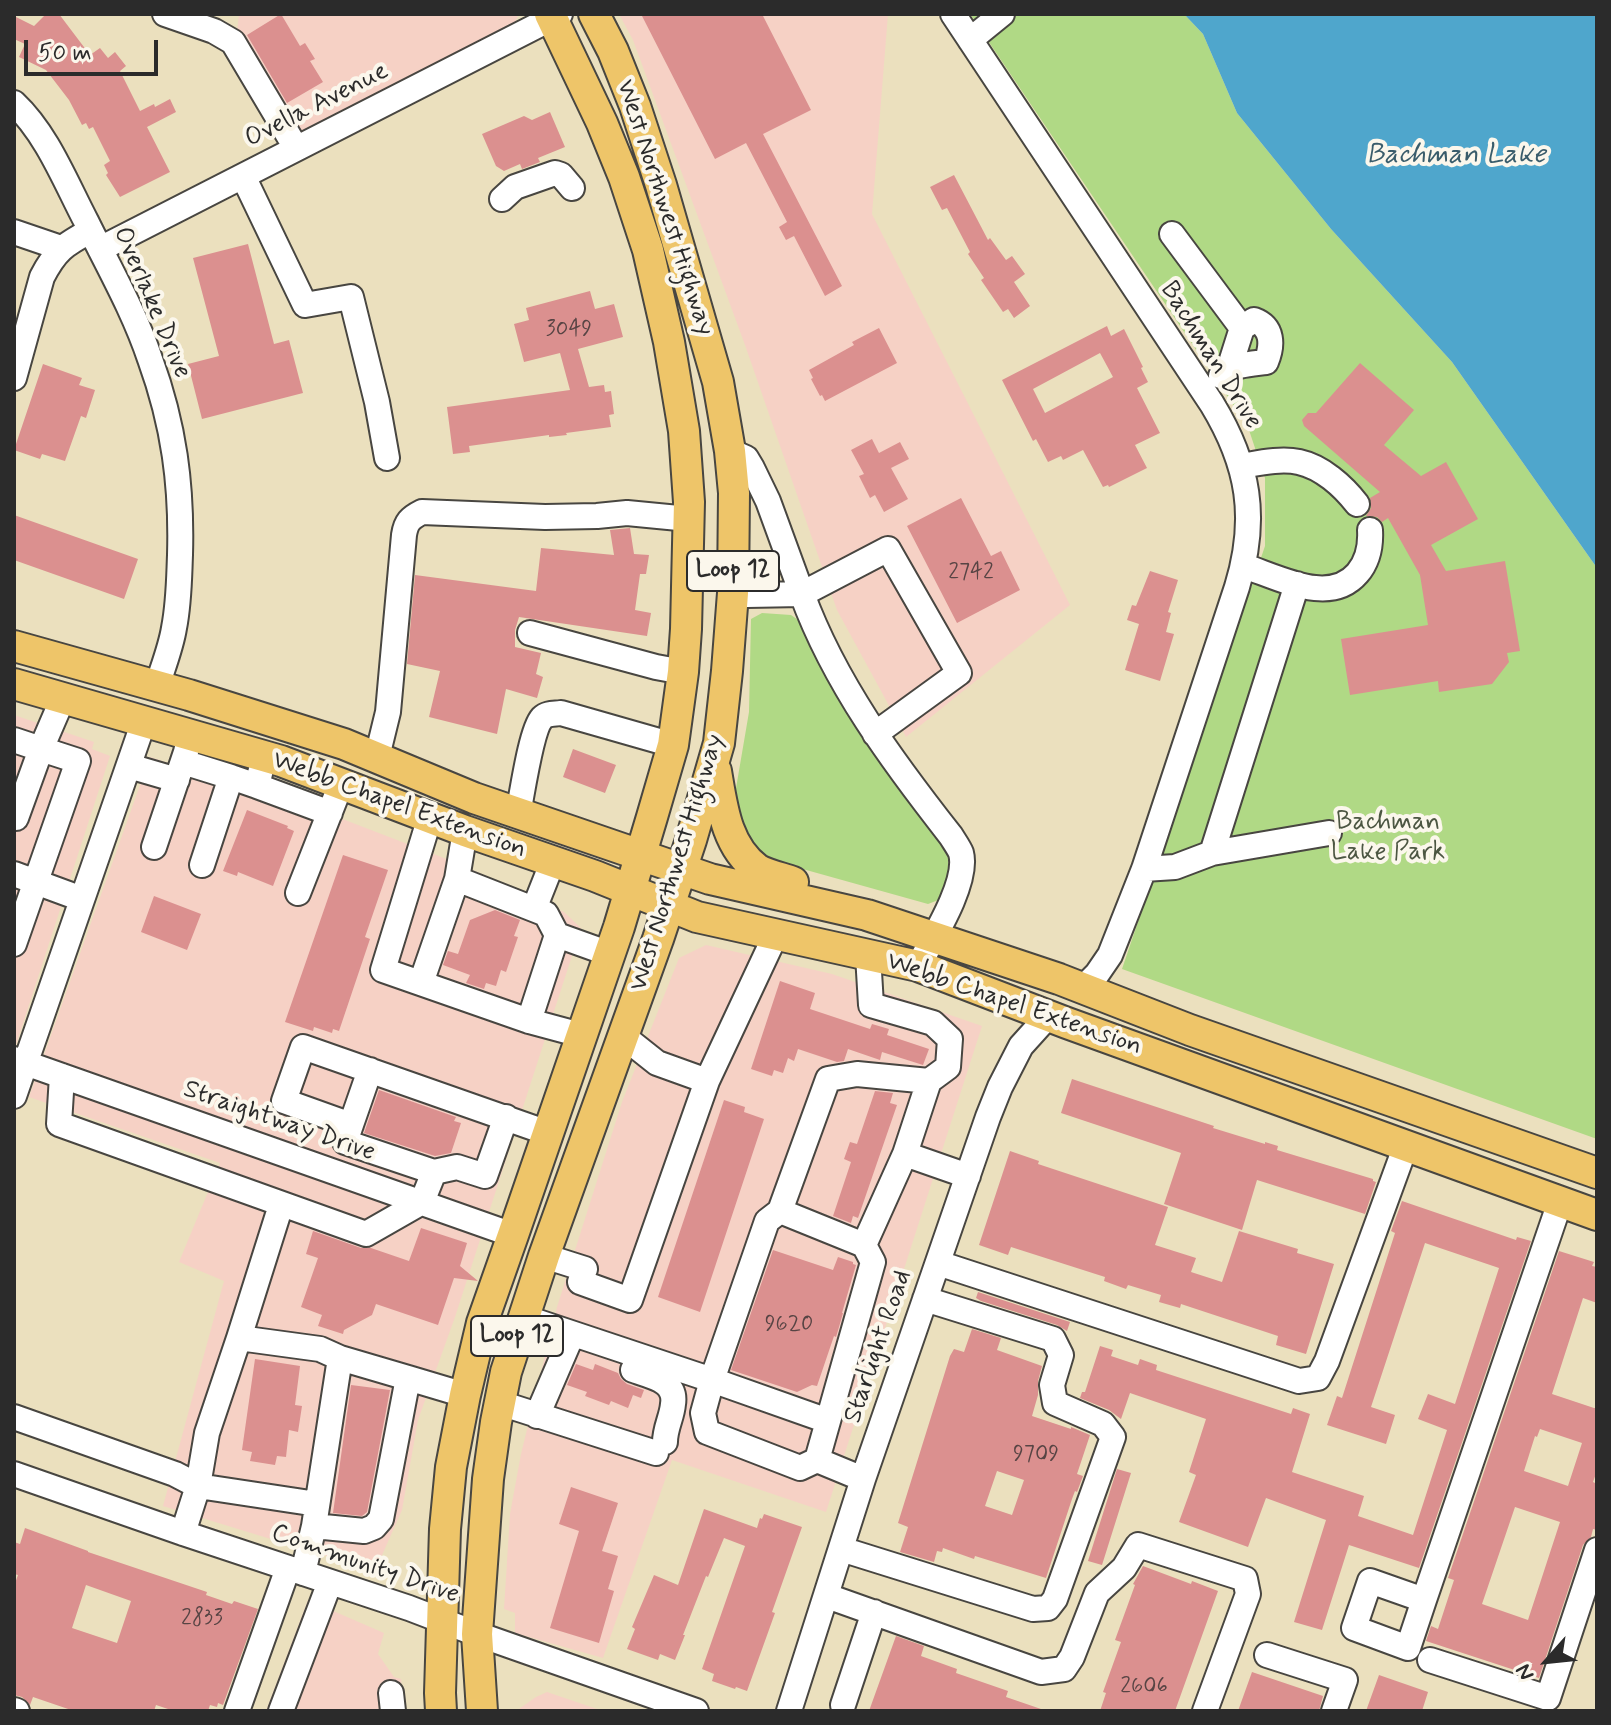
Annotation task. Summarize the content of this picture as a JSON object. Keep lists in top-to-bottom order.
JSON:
{
  "streets": {
    "main road": ["West Northwest Highway", "Loop 12", "Webb Chapel Extension"],
    "street": [
      "Ovella Avenue",
      "Overlake Drive",
      "Bachman Drive",
      "Straightway Drive",
      "Starlight Road",
      "Community Drive"
    ]
  },
  "crossings": [
    ["Ovella Avenue", "West Northwest Highway"],
    ["Ovella Avenue", "Overlake Drive"],
    ["West Northwest Highway", "Webb Chapel Extension"],
    ["West Northwest Highway", "Straightway Drive"],
    ["West Northwest Highway", "Community Drive"],
    ["Overlake Drive", "Webb Chapel Extension"],
    ["Bachman Drive", "Webb Chapel Extension"],
    ["Webb Chapel Extension", "Starlight Road"]
  ],
  "water": ["Bachman Lake"],
  "parks": ["Bachman Lake Park"],
  "house_numbers": [
    "3049",
    "2742",
    "9620",
    "9709",
    "2833",
    "2606"
  ],
  "scale_bar": "50 m",
  "north": "bottom left"
}
